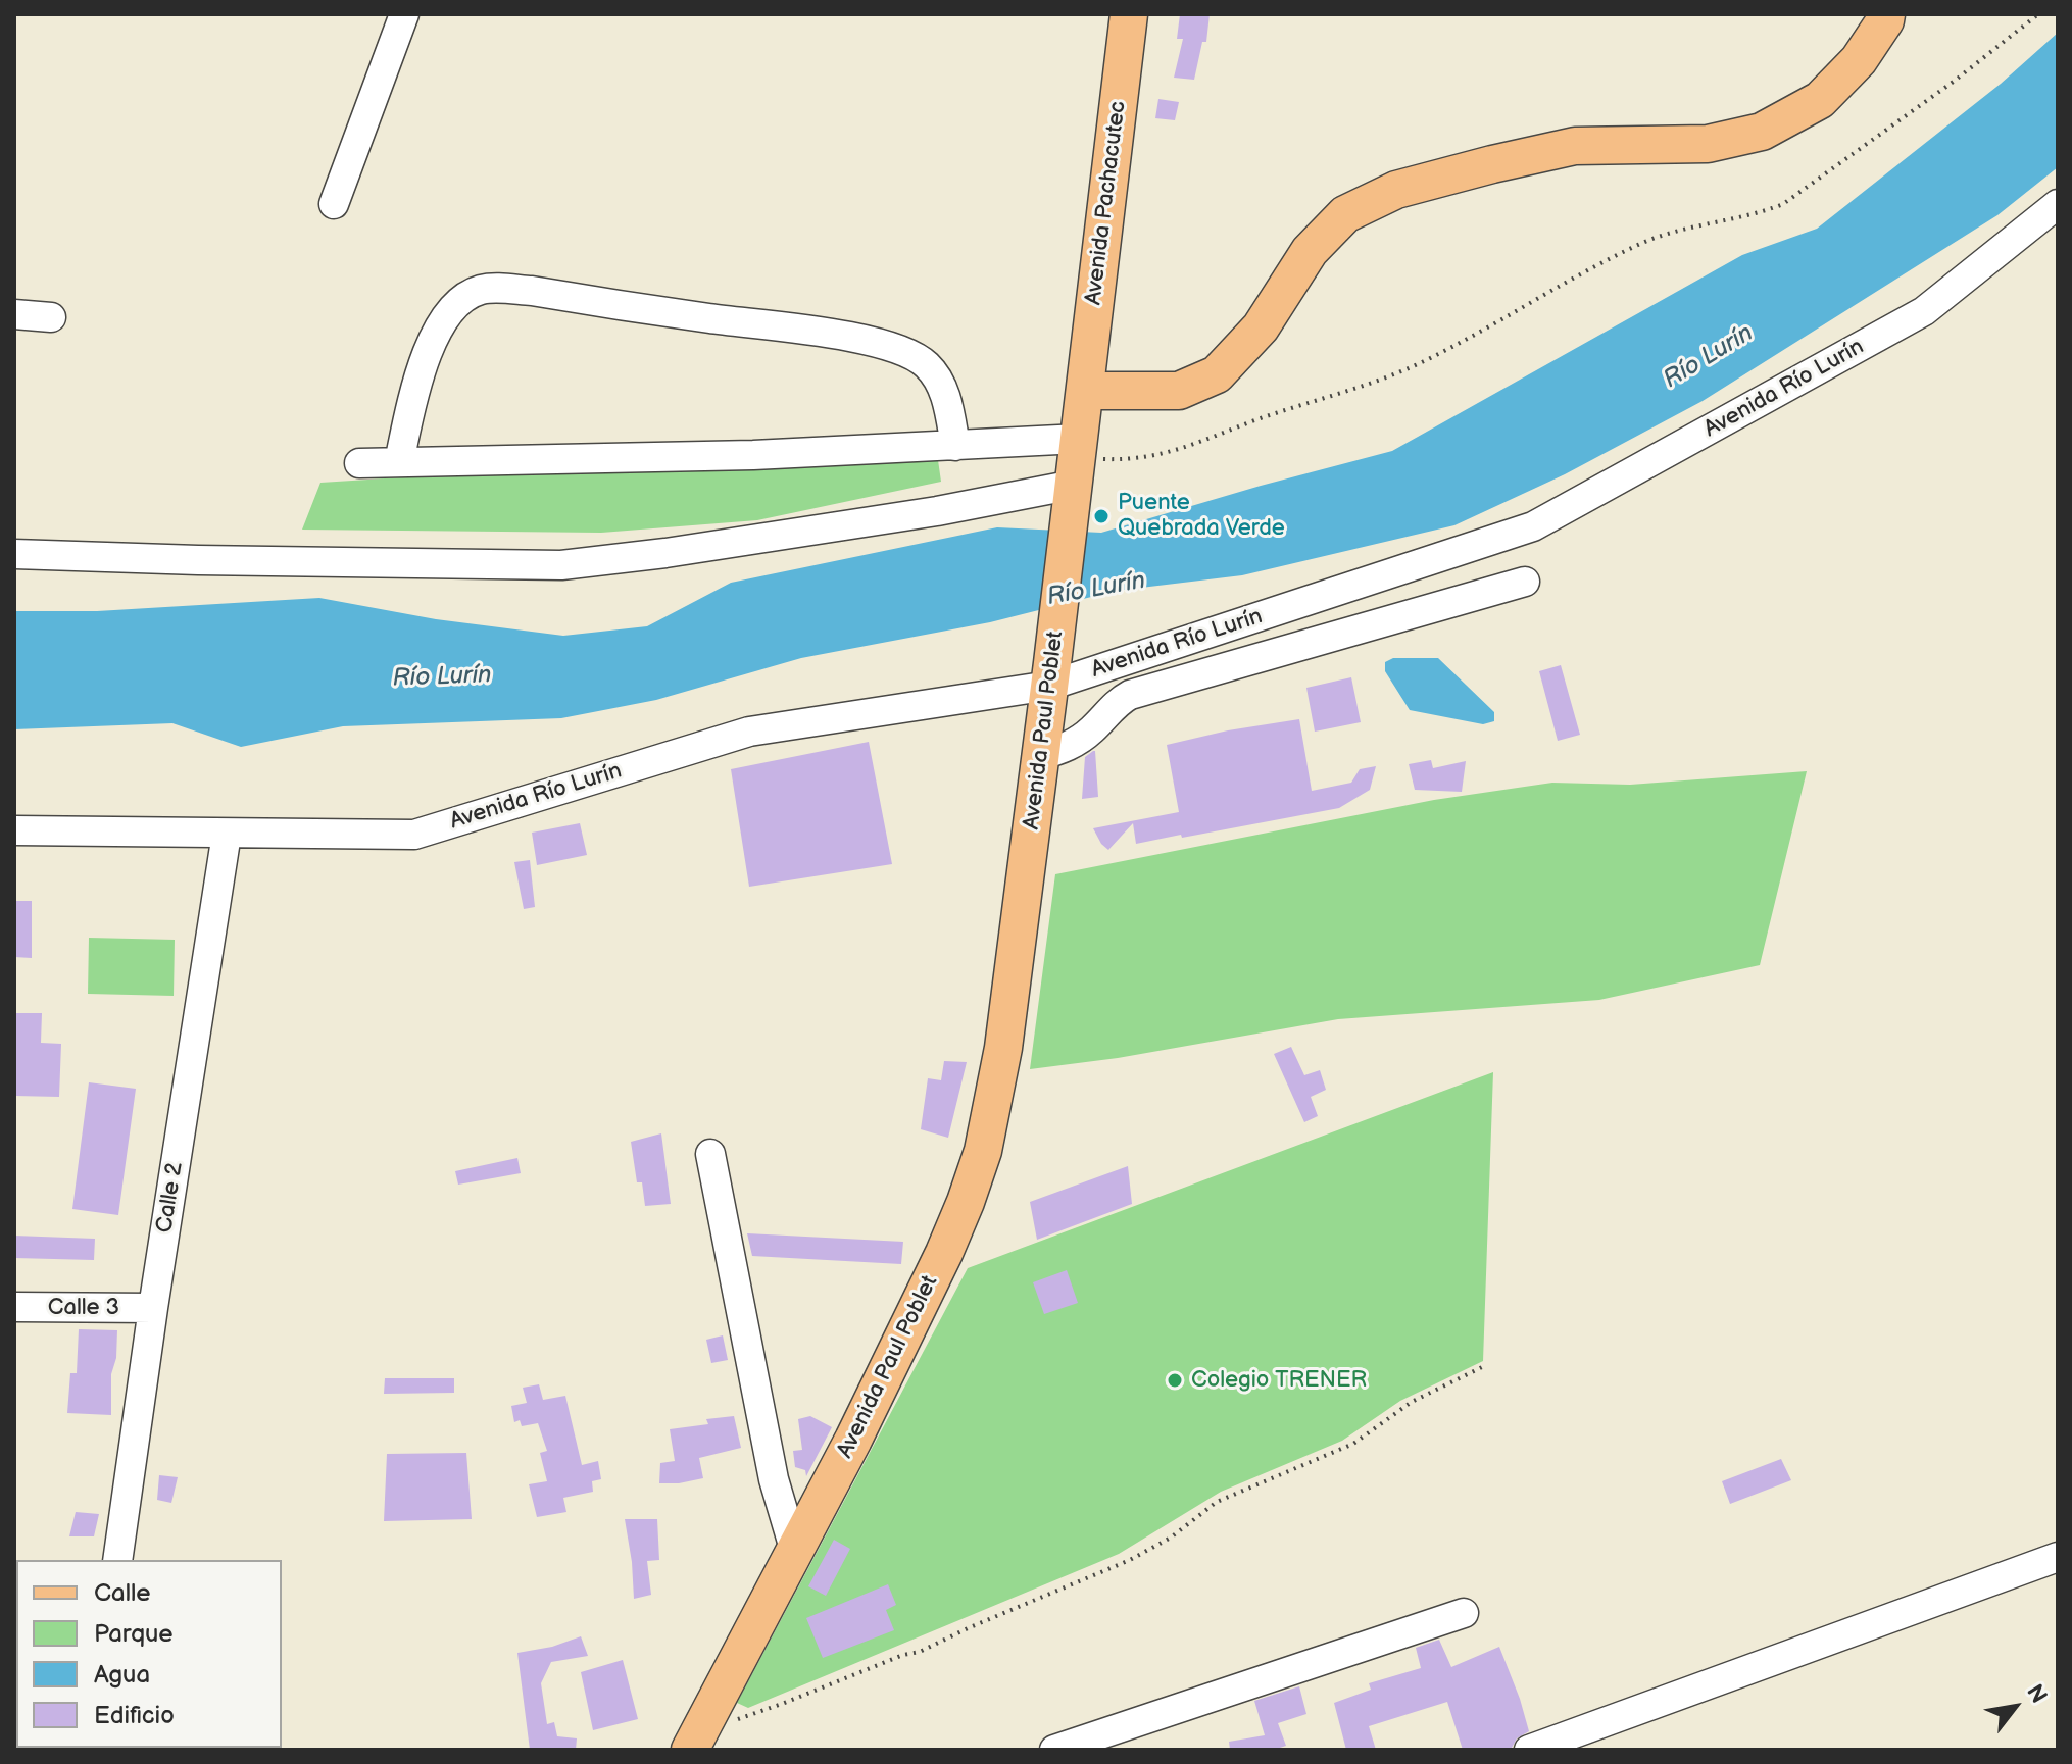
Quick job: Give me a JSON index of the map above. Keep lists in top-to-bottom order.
{
  "streets": {
    "main road": ["Avenida Pachacutec", "Avenida Paul Poblet"],
    "street": ["Avenida Río Lurín", "Calle 2", "Calle 3"]
  },
  "crossings": [
    ["Avenida Pachacutec", "Avenida Paul Poblet"],
    ["Avenida Río Lurín", "Avenida Paul Poblet"],
    ["Avenida Río Lurín", "Calle 2"],
    ["Calle 2", "Calle 3"]
  ],
  "water": ["Río Lurín"],
  "places": ["Puente Quebrada Verde", "Colegio TRENER"],
  "legend": [
    "Calle",
    "Parque",
    "Agua",
    "Edificio"
  ],
  "north": "top right"
}
